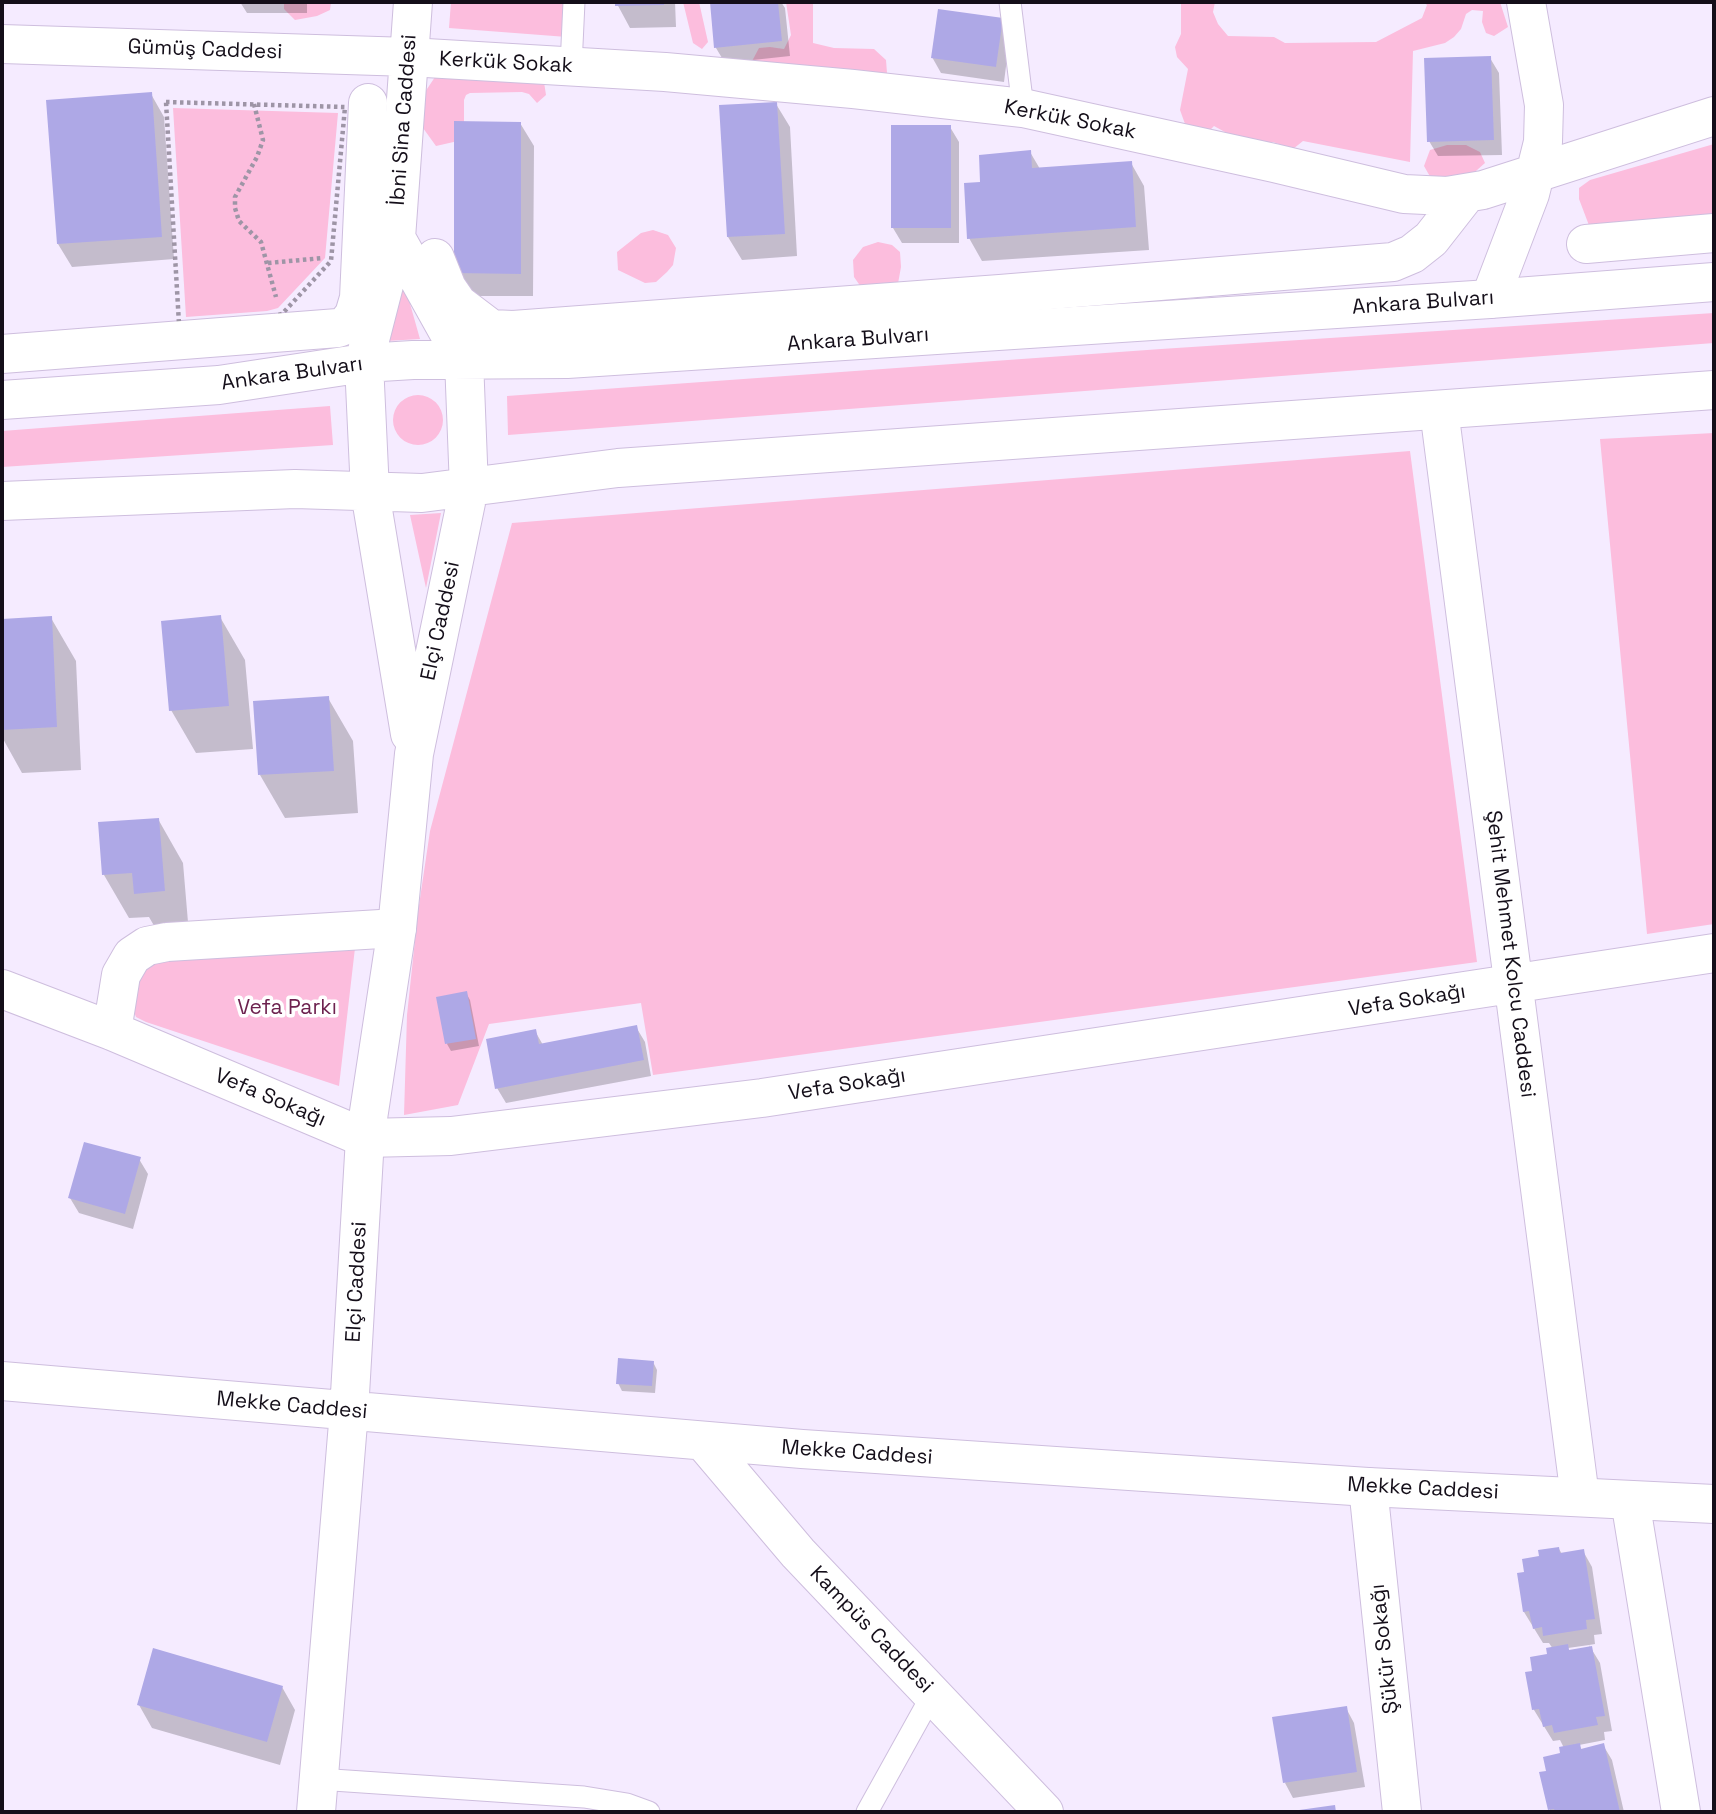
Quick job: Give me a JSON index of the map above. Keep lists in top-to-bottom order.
{
  "streets": {
    "street": [
      "Gümüş Caddesi",
      "Kerkük Sokak",
      "İbni Sina Caddesi",
      "Ankara Bulvarı",
      "Elçi Caddesi",
      "Şehit Mehmet Kolcu Caddesi",
      "Vefa Sokağı",
      "Mekke Caddesi",
      "Kampüs Caddesi",
      "Şükür Sokağı"
    ]
  },
  "crossings": [
    ["Gümüş Caddesi", "Kerkük Sokak"],
    ["Gümüş Caddesi", "İbni Sina Caddesi"],
    ["Kerkük Sokak", "İbni Sina Caddesi"],
    ["İbni Sina Caddesi", "Ankara Bulvarı"],
    ["İbni Sina Caddesi", "Elçi Caddesi"],
    ["Ankara Bulvarı", "Elçi Caddesi"],
    ["Elçi Caddesi", "Vefa Sokağı"],
    ["Elçi Caddesi", "Mekke Caddesi"],
    ["Şehit Mehmet Kolcu Caddesi", "Vefa Sokağı"],
    ["Şehit Mehmet Kolcu Caddesi", "Mekke Caddesi"],
    ["Mekke Caddesi", "Kampüs Caddesi"],
    ["Mekke Caddesi", "Şükür Sokağı"]
  ],
  "parks": ["Vefa Parkı"]
}
